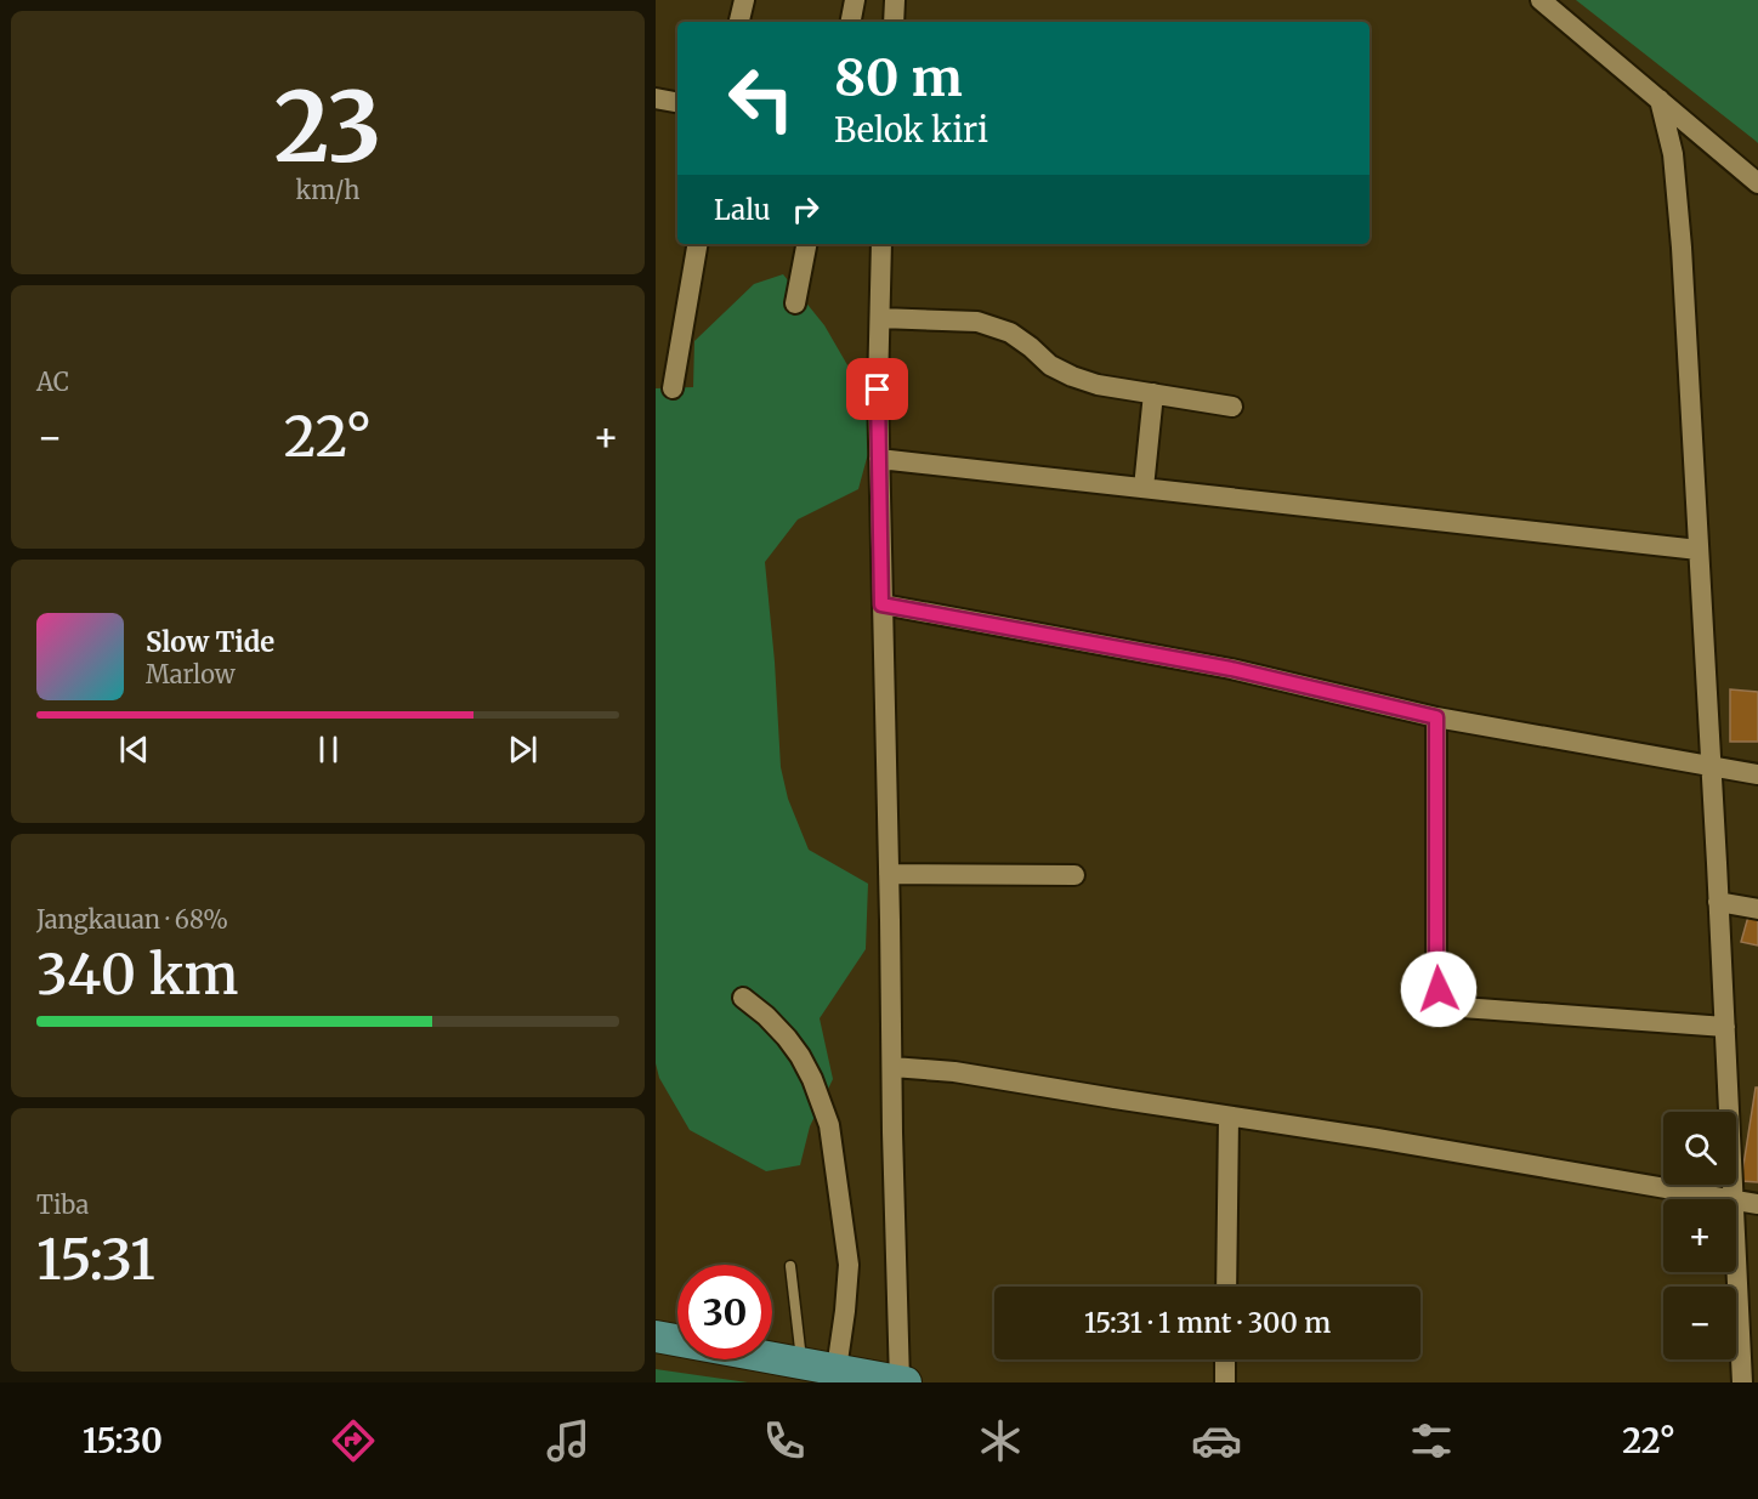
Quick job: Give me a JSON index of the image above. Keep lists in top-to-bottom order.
{
  "page": {
    "tile": [
      ["23", "km/h"],
      "AC",
      ["Jangkauan · 68%", "340 km"],
      ["Tiba", "15:31"]
    ],
    "turn": ["80 m", "Belok kiri"],
    "then": "Lalu",
    "heat": ["−", "22°", "+"],
    "song": ["Slow Tide", "Marlow"],
    "map_buttons": ["+", "−"],
    "limit": "30",
    "trip": "15:31 · 1 mnt · 300 m",
    "tabs": ["15:30", "22°"]
  }
}
